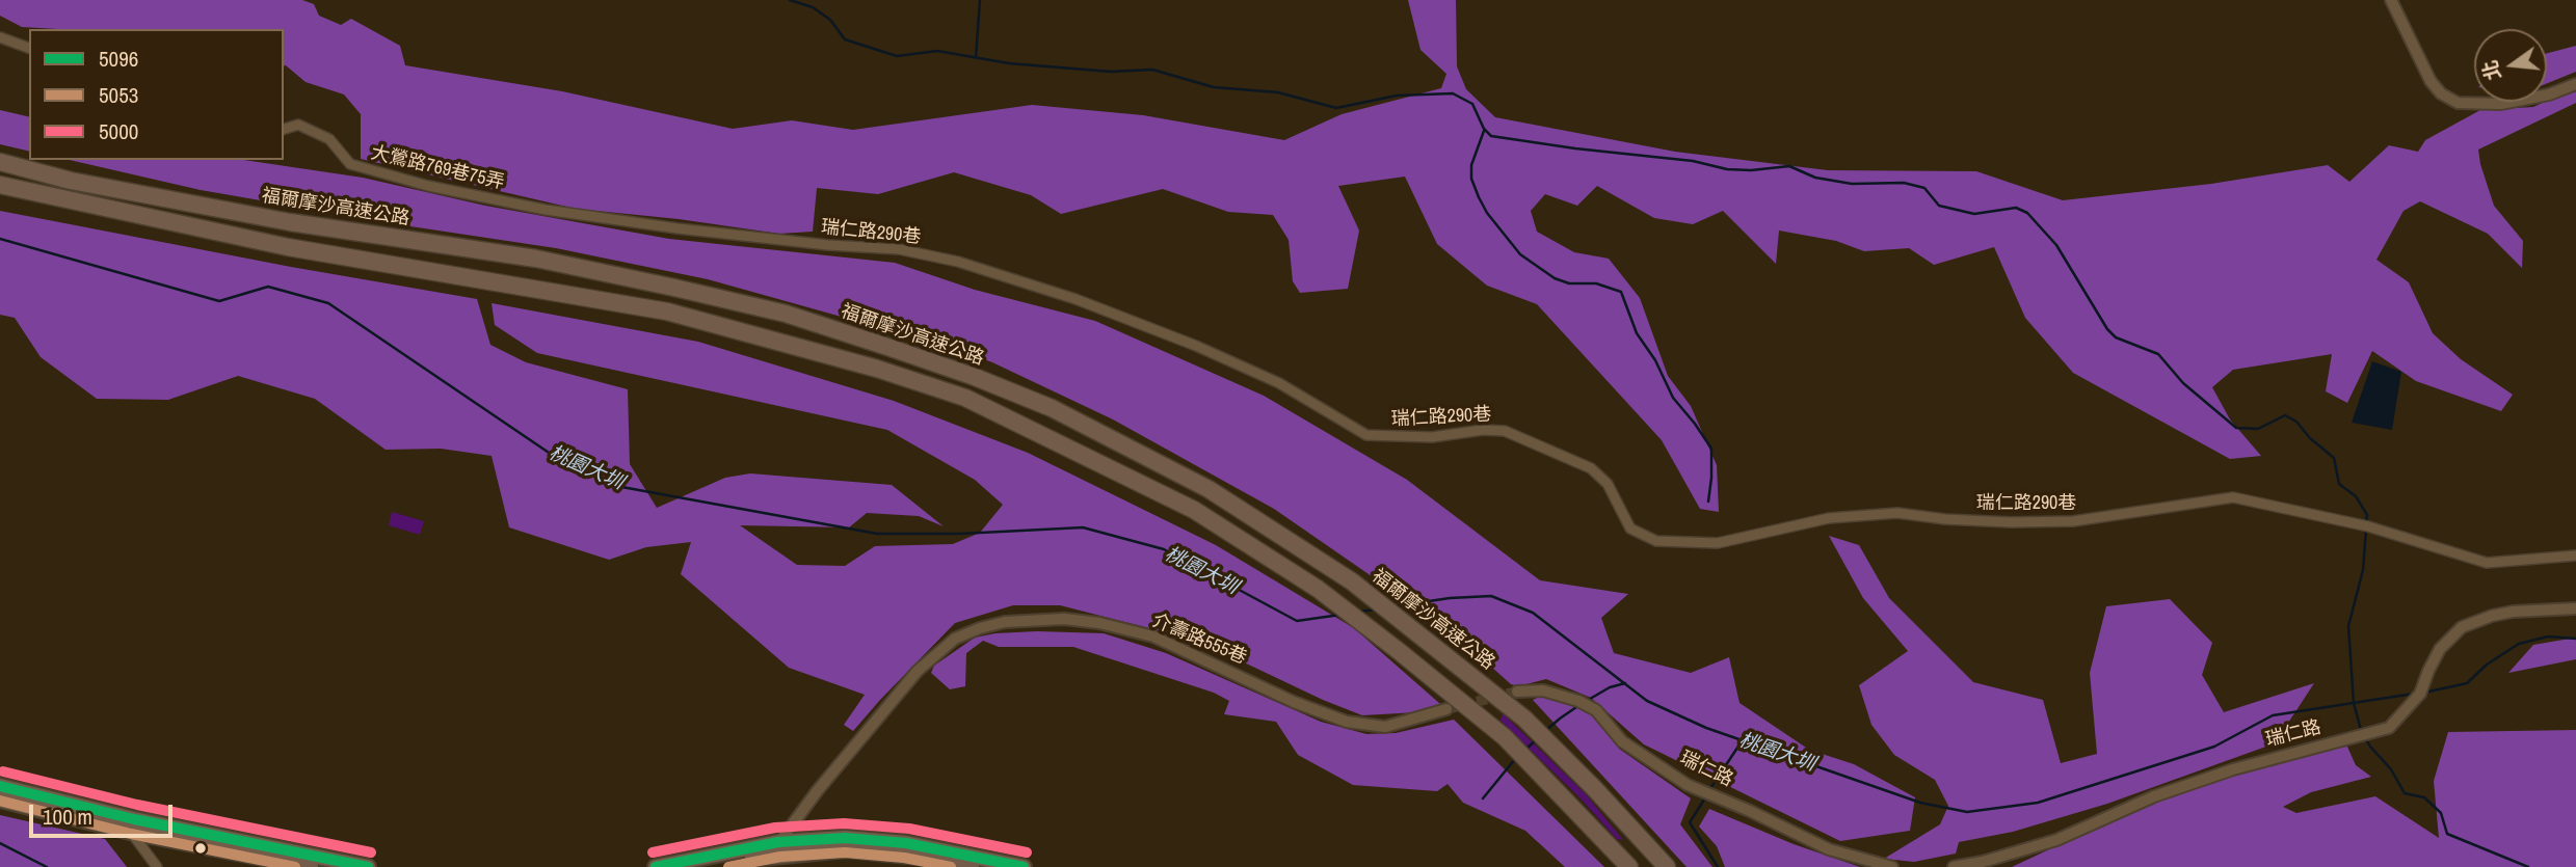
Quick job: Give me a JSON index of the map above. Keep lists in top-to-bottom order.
{
  "streets": {
    "highway": ["福爾摩沙高速公路"],
    "street": [
      "大鶯路769巷75弄",
      "瑞仁路290巷",
      "介壽路555巷",
      "瑞仁路"
    ]
  },
  "crossings": [
    ["大鶯路769巷75弄", "瑞仁路290巷"]
  ],
  "water": ["桃園大圳"],
  "lines": ["transit line 5000", "transit line 5096", "transit line 5053"],
  "legend": ["5096", "5053", "5000"],
  "scale_bar": "100 m",
  "north": "left"
}
